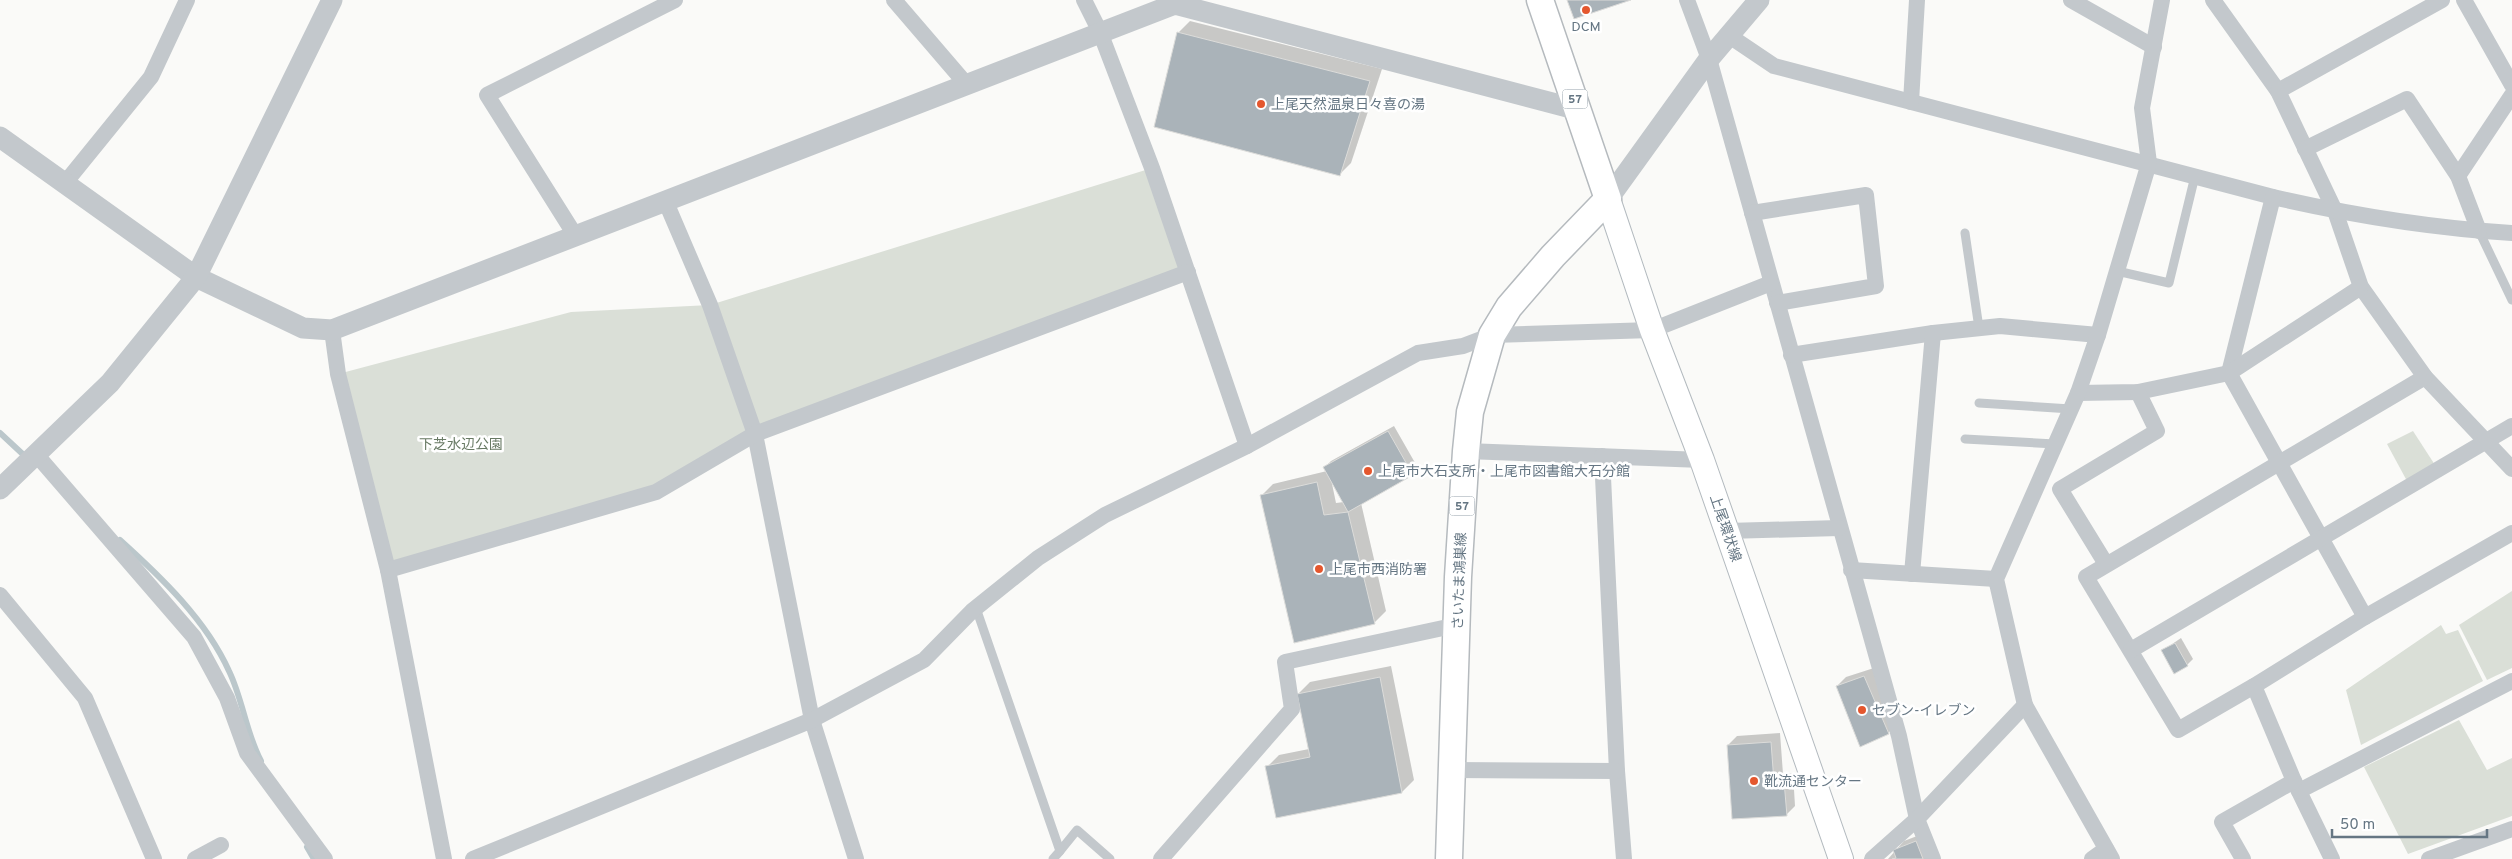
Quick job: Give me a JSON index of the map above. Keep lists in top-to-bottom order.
{
  "streets": {
    "main road": ["57", "上尾環状線", "さいたま鴻巣線"]
  },
  "crossings": [
    ["57", "上尾環状線"],
    ["57", "さいたま鴻巣線"],
    ["上尾環状線", "さいたま鴻巣線"]
  ],
  "parks": ["下芝水辺公園"],
  "places": [
    "DCM",
    "上尾天然温泉日々喜の湯",
    "上尾市大石支所・上尾市図書館大石分館",
    "上尾市西消防署",
    "セブン-イレブン",
    "靴流通センター"
  ],
  "scale_bar": "50 m"
}
